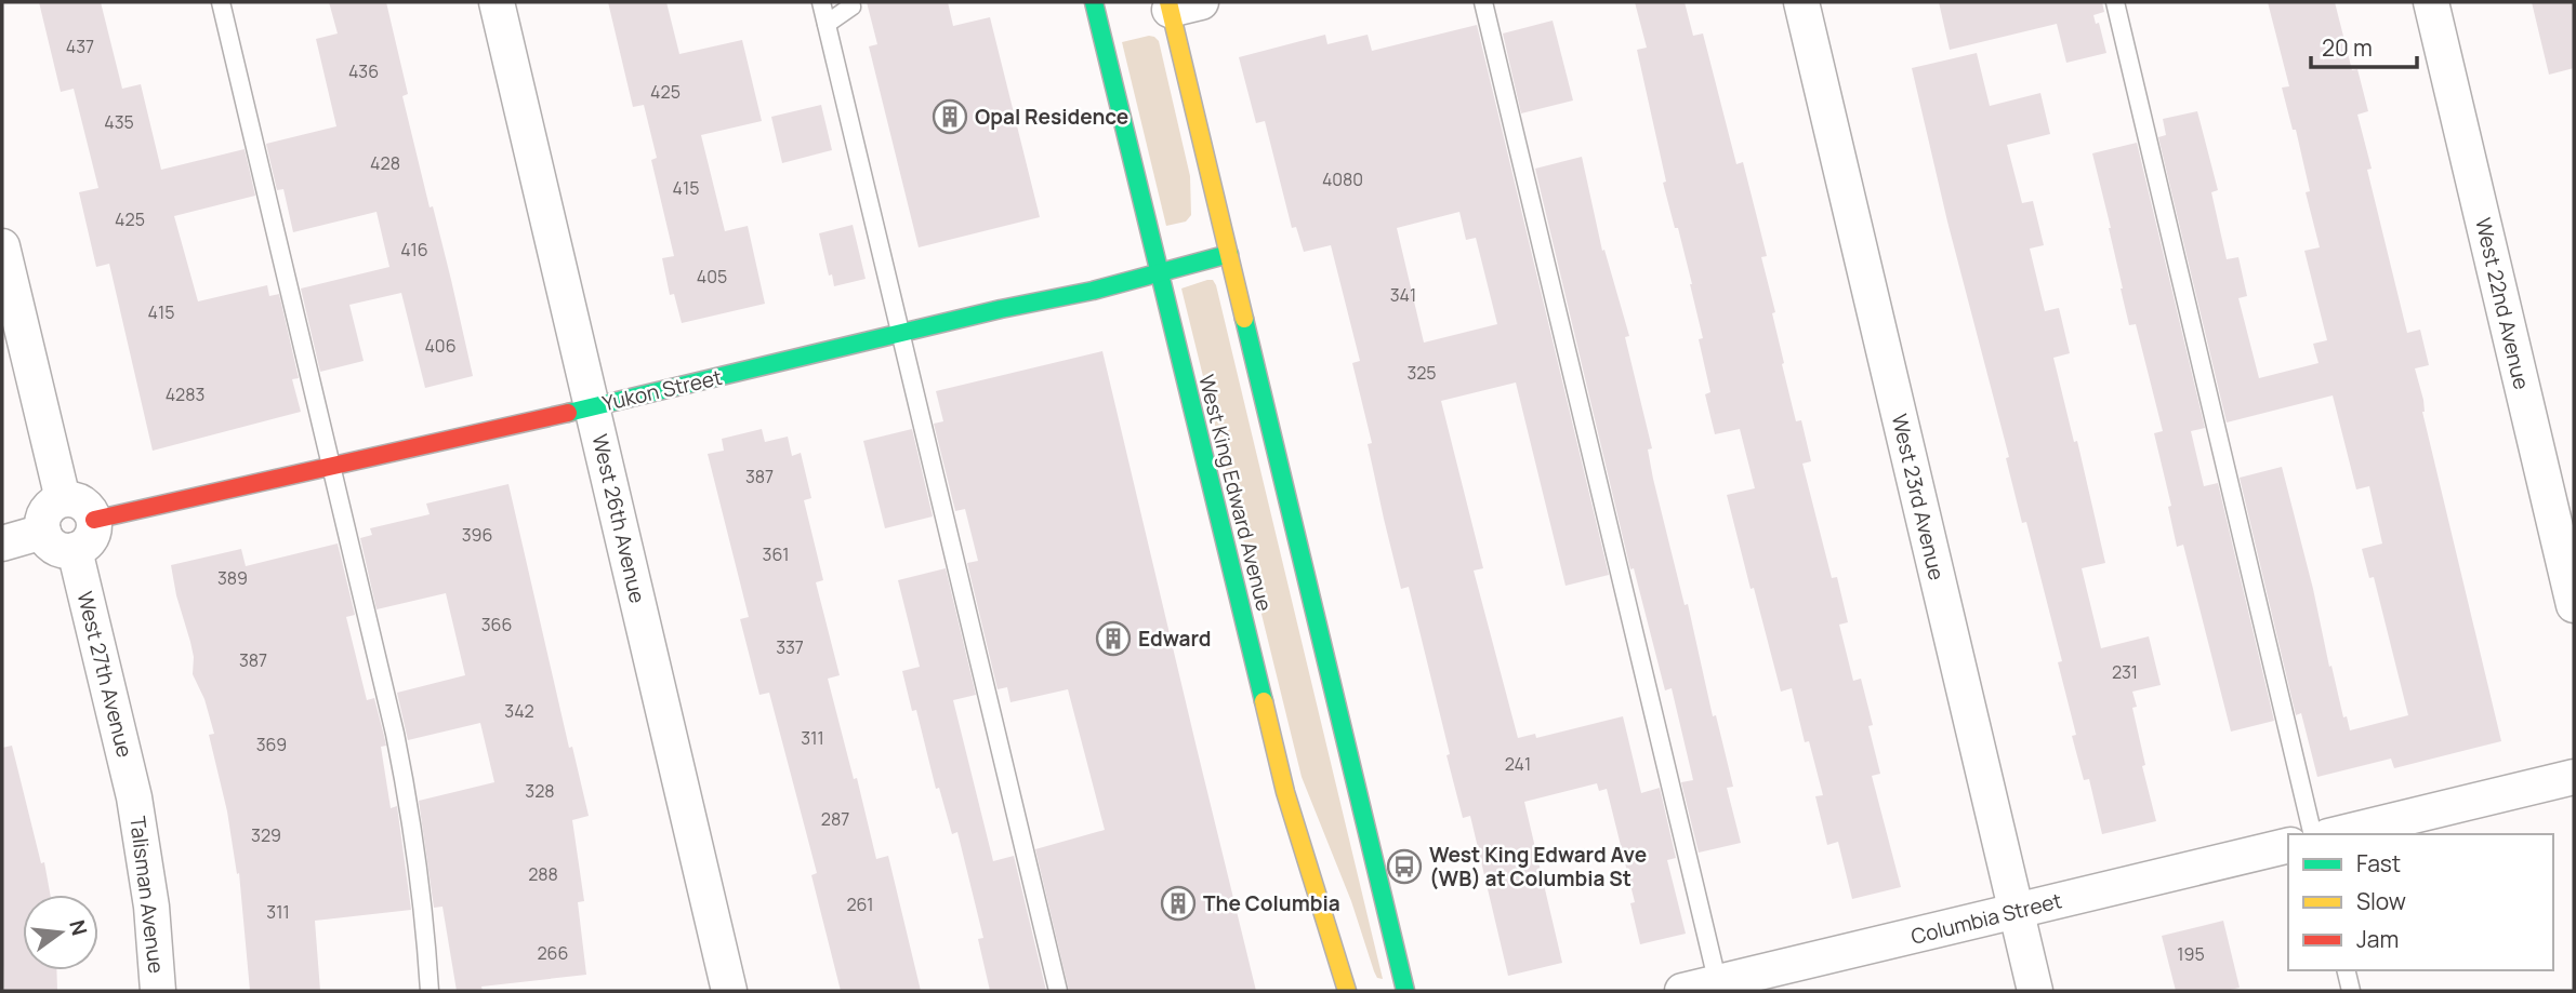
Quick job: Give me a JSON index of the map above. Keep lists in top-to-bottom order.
{
  "streets": {
    "main road": ["Yukon Street", "West King Edward Avenue"],
    "street": [
      "West 22nd Avenue",
      "West 23rd Avenue",
      "West 26th Avenue",
      "West 27th Avenue",
      "Talisman Avenue",
      "Columbia Street"
    ]
  },
  "crossings": [
    ["Yukon Street", "West King Edward Avenue"],
    ["Yukon Street", "West 26th Avenue"],
    ["Yukon Street", "West 27th Avenue"],
    ["West 23rd Avenue", "Columbia Street"],
    ["West 27th Avenue", "Talisman Avenue"]
  ],
  "places": {
    "building": ["Opal Residence", "Edward", "The Columbia"],
    "bus stop": ["West King Edward Ave (WB) at Columbia St"]
  },
  "house_numbers": [
    "437",
    "436",
    "425",
    "435",
    "428",
    "4080",
    "415",
    "425",
    "416",
    "405",
    "341",
    "415",
    "406",
    "325",
    "4283",
    "387",
    "396",
    "361",
    "389",
    "366",
    "337",
    "387",
    "231",
    "342",
    "311",
    "369",
    "241",
    "328",
    "287",
    "329",
    "288",
    "261",
    "311",
    "266",
    "195"
  ],
  "legend": ["Fast", "Slow", "Jam"],
  "scale_bar": "20 m",
  "north": "right"
}
